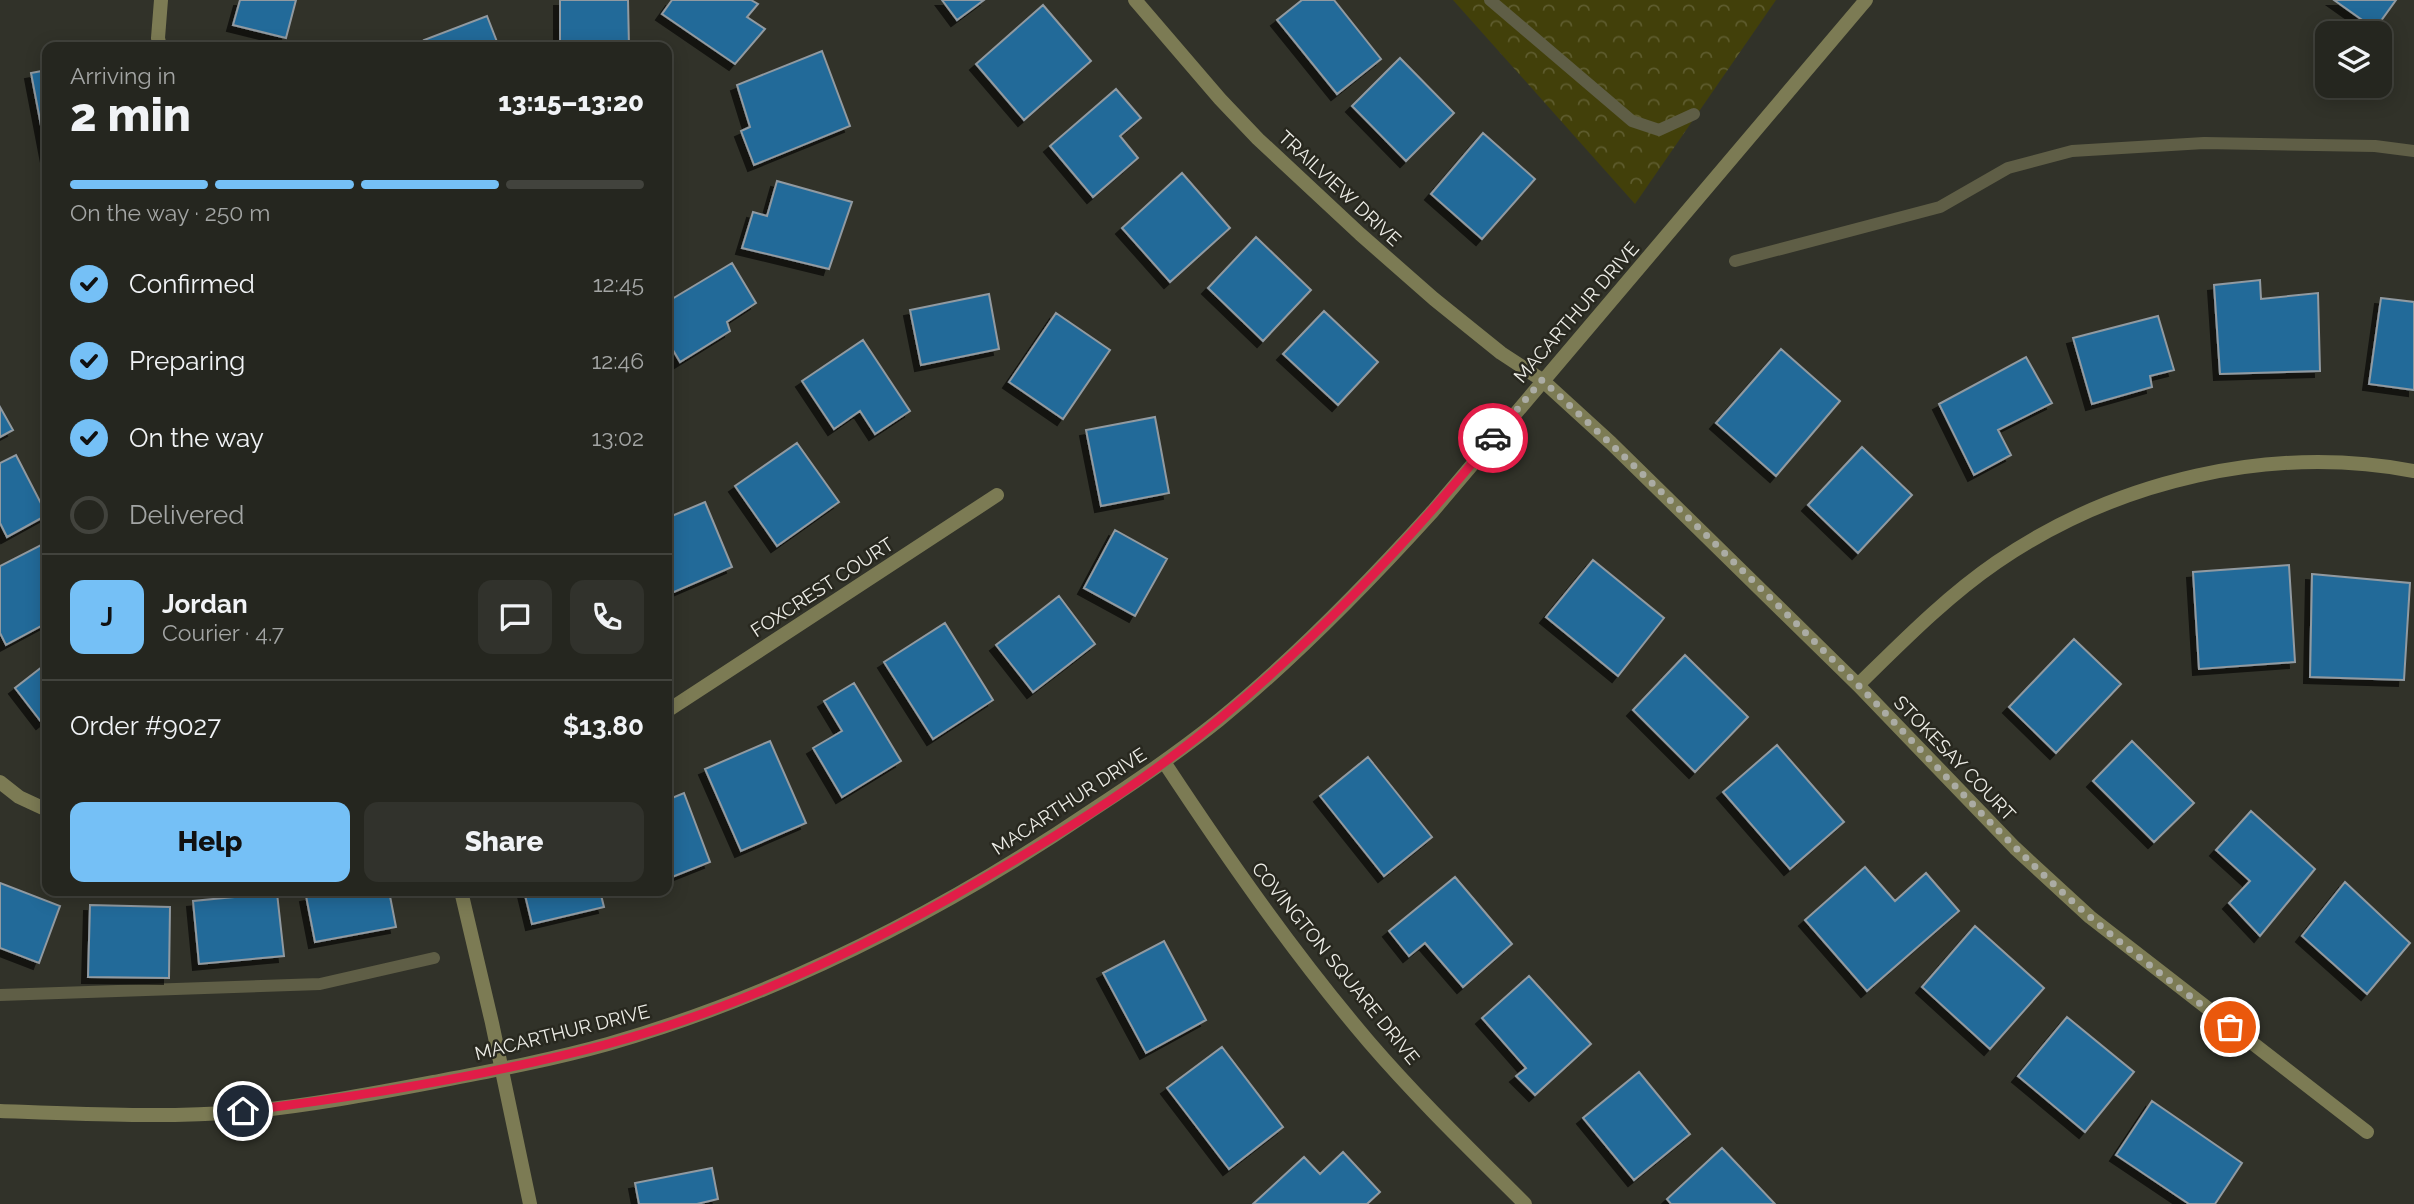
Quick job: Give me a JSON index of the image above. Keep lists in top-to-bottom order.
{
  "streets": {
    "street": [
      "TRAILVIEW DRIVE",
      "MACARTHUR DRIVE",
      "FOXCREST COURT",
      "STOKESAY COURT",
      "COVINGTON SQUARE DRIVE"
    ]
  },
  "crossings": [
    ["TRAILVIEW DRIVE", "MACARTHUR DRIVE"],
    ["TRAILVIEW DRIVE", "STOKESAY COURT"],
    ["MACARTHUR DRIVE", "STOKESAY COURT"],
    ["MACARTHUR DRIVE", "COVINGTON SQUARE DRIVE"]
  ],
  "page": {
    "heading": ["2 min", "Arriving in", "13:15–13:20"],
    "panel": [
      "Jordan",
      "Courier · 4.7",
      "Order #9027",
      "$13.80"
    ],
    "bar": "On the way · 250 m",
    "list": [
      ["Confirmed", "12:45"],
      ["Preparing", "12:46"],
      ["On the way", "13:02"],
      "Delivered"
    ],
    "round": "J",
    "buttons": ["Help", "Share"]
  }
}
